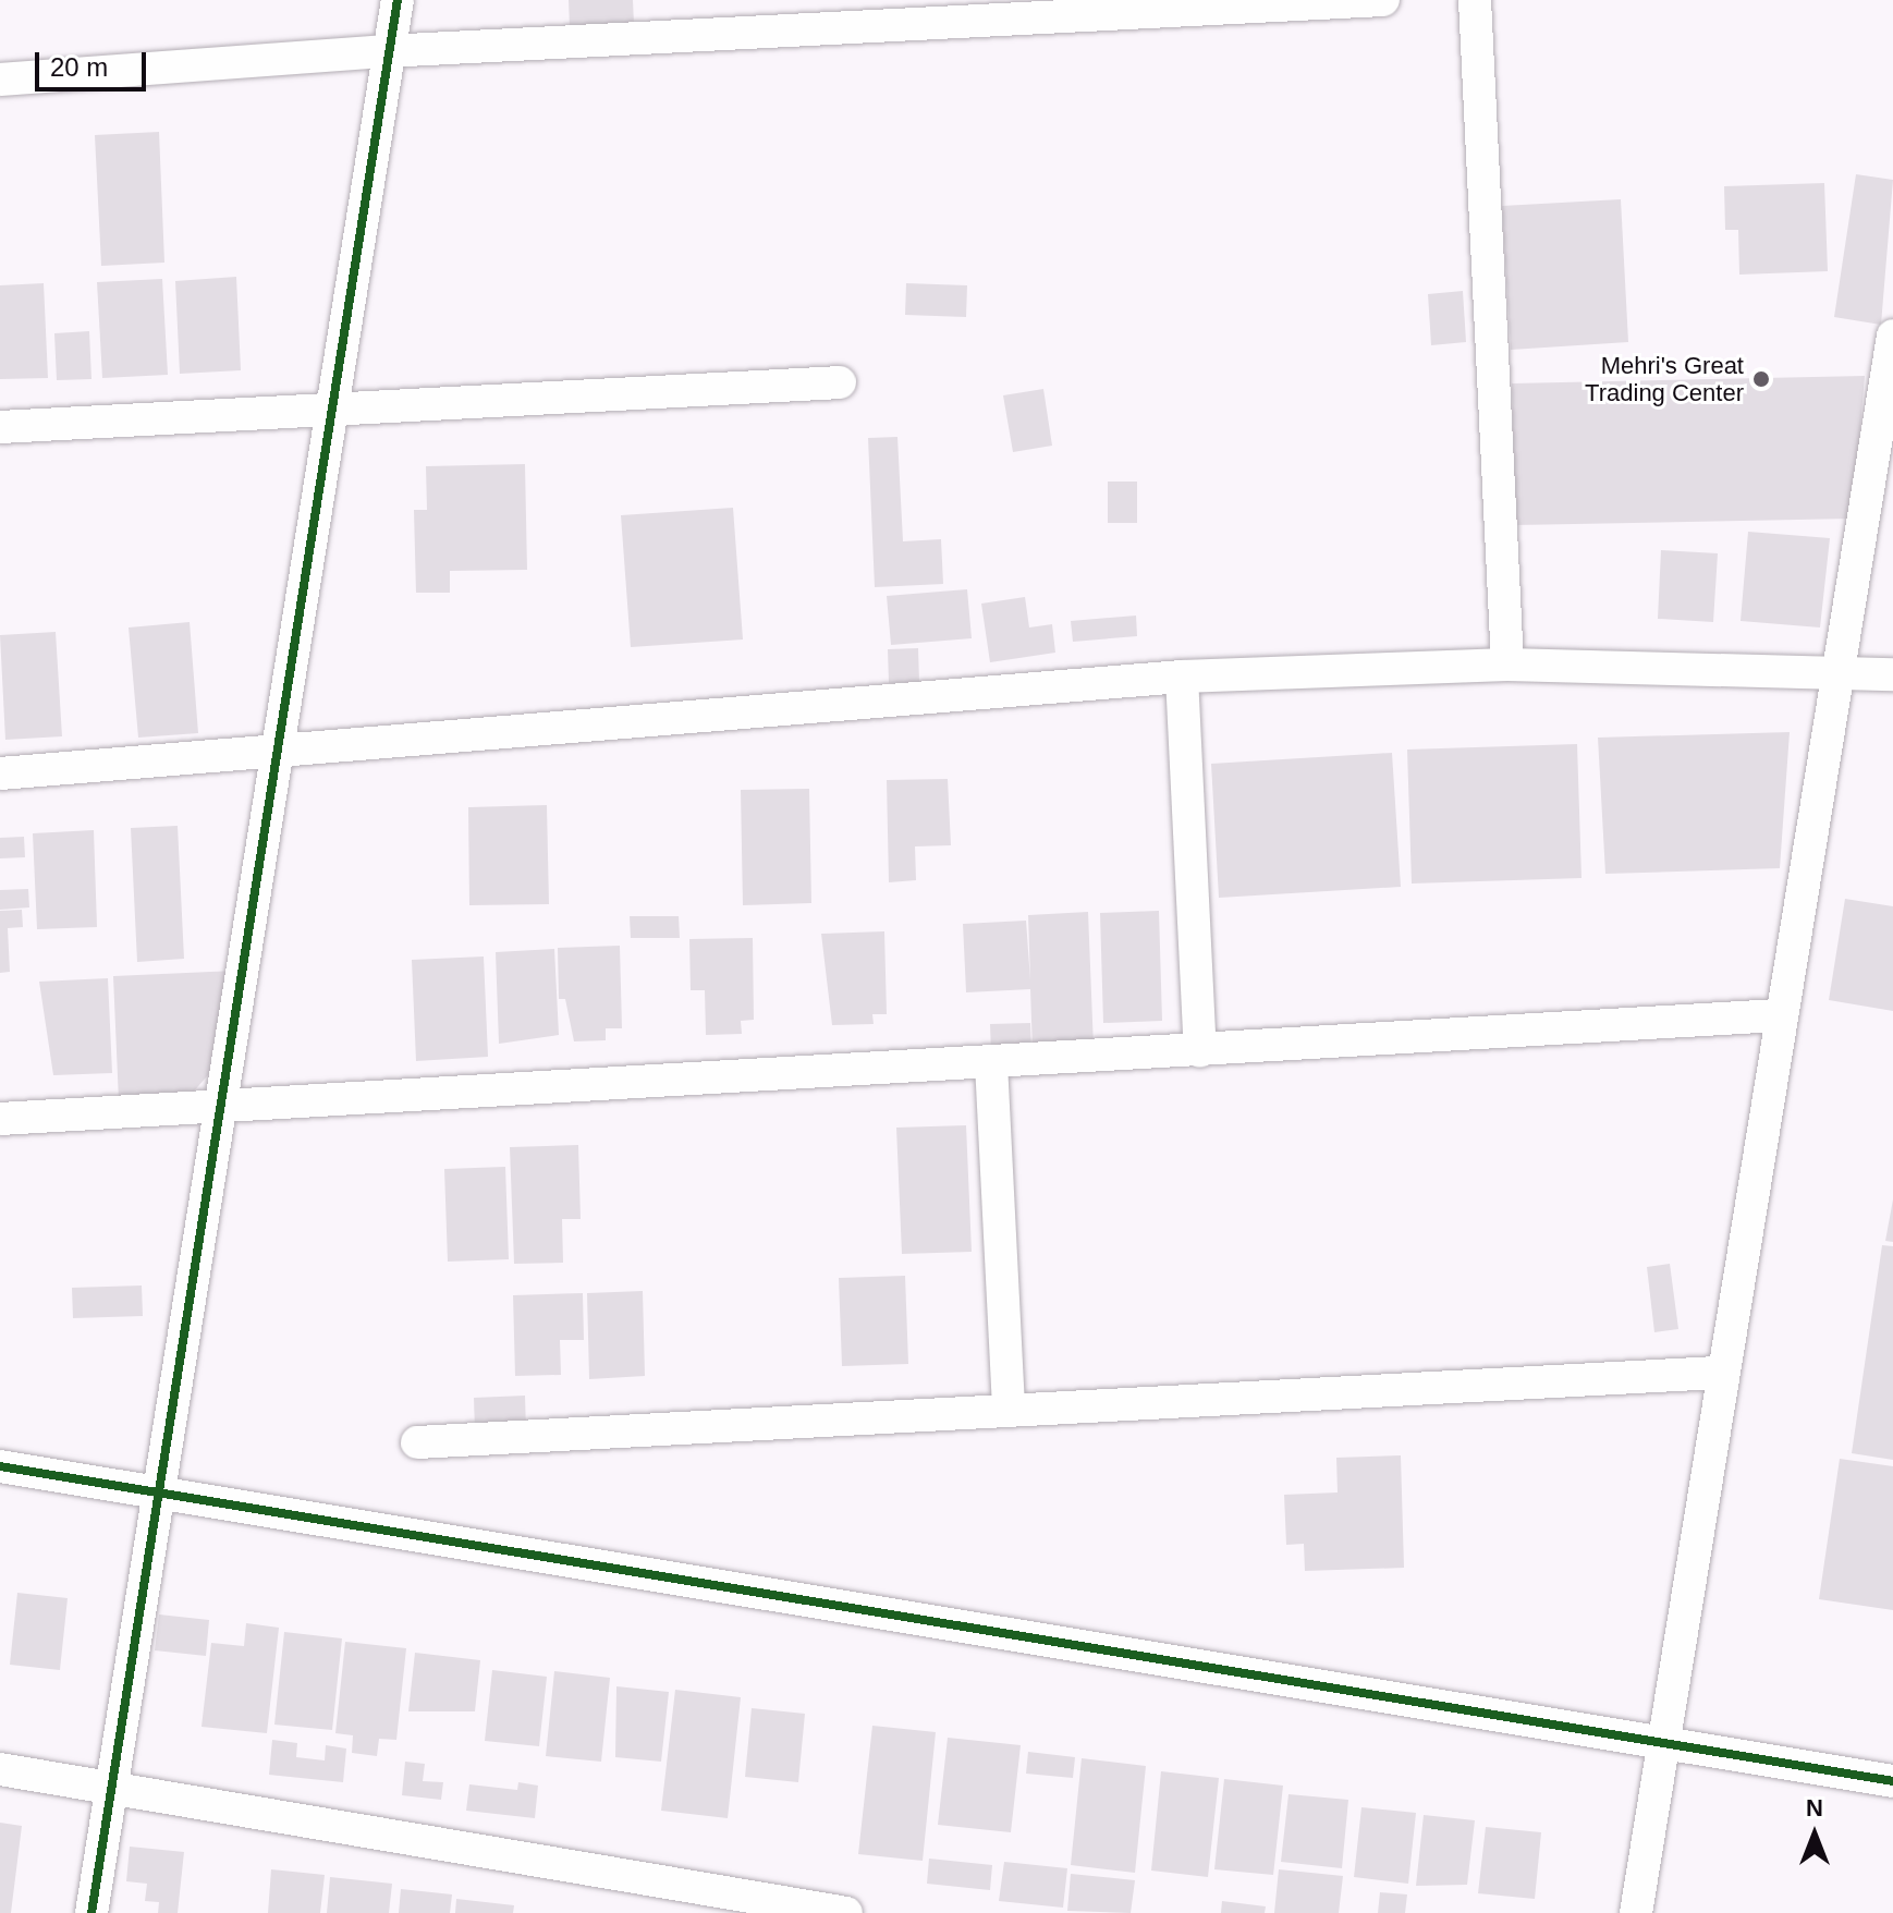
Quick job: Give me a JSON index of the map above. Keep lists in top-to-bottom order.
{
  "places": ["Mehri's Great Trading Center"],
  "scale_bar": "20 m",
  "north": "top"
}
